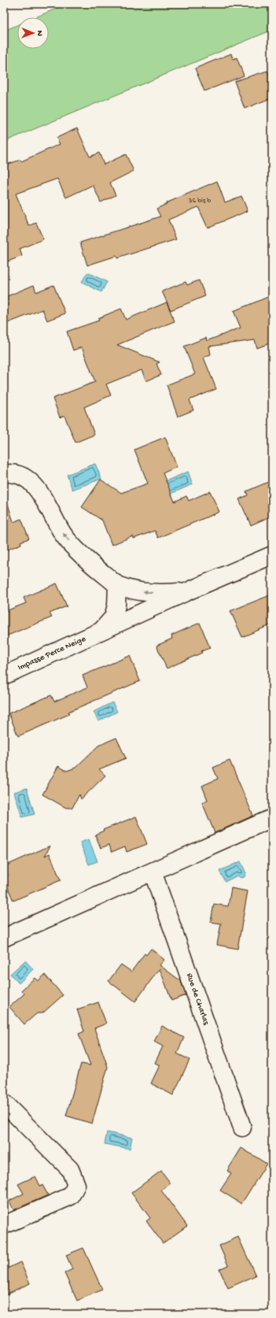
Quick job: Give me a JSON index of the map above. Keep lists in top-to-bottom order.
{
  "streets": {
    "street": ["Impasse Perce Neige", "Rue de Charlas"]
  },
  "one_way": ["Impasse Perce Neige"],
  "house_numbers": ["36 bis b"],
  "north": "right"
}
